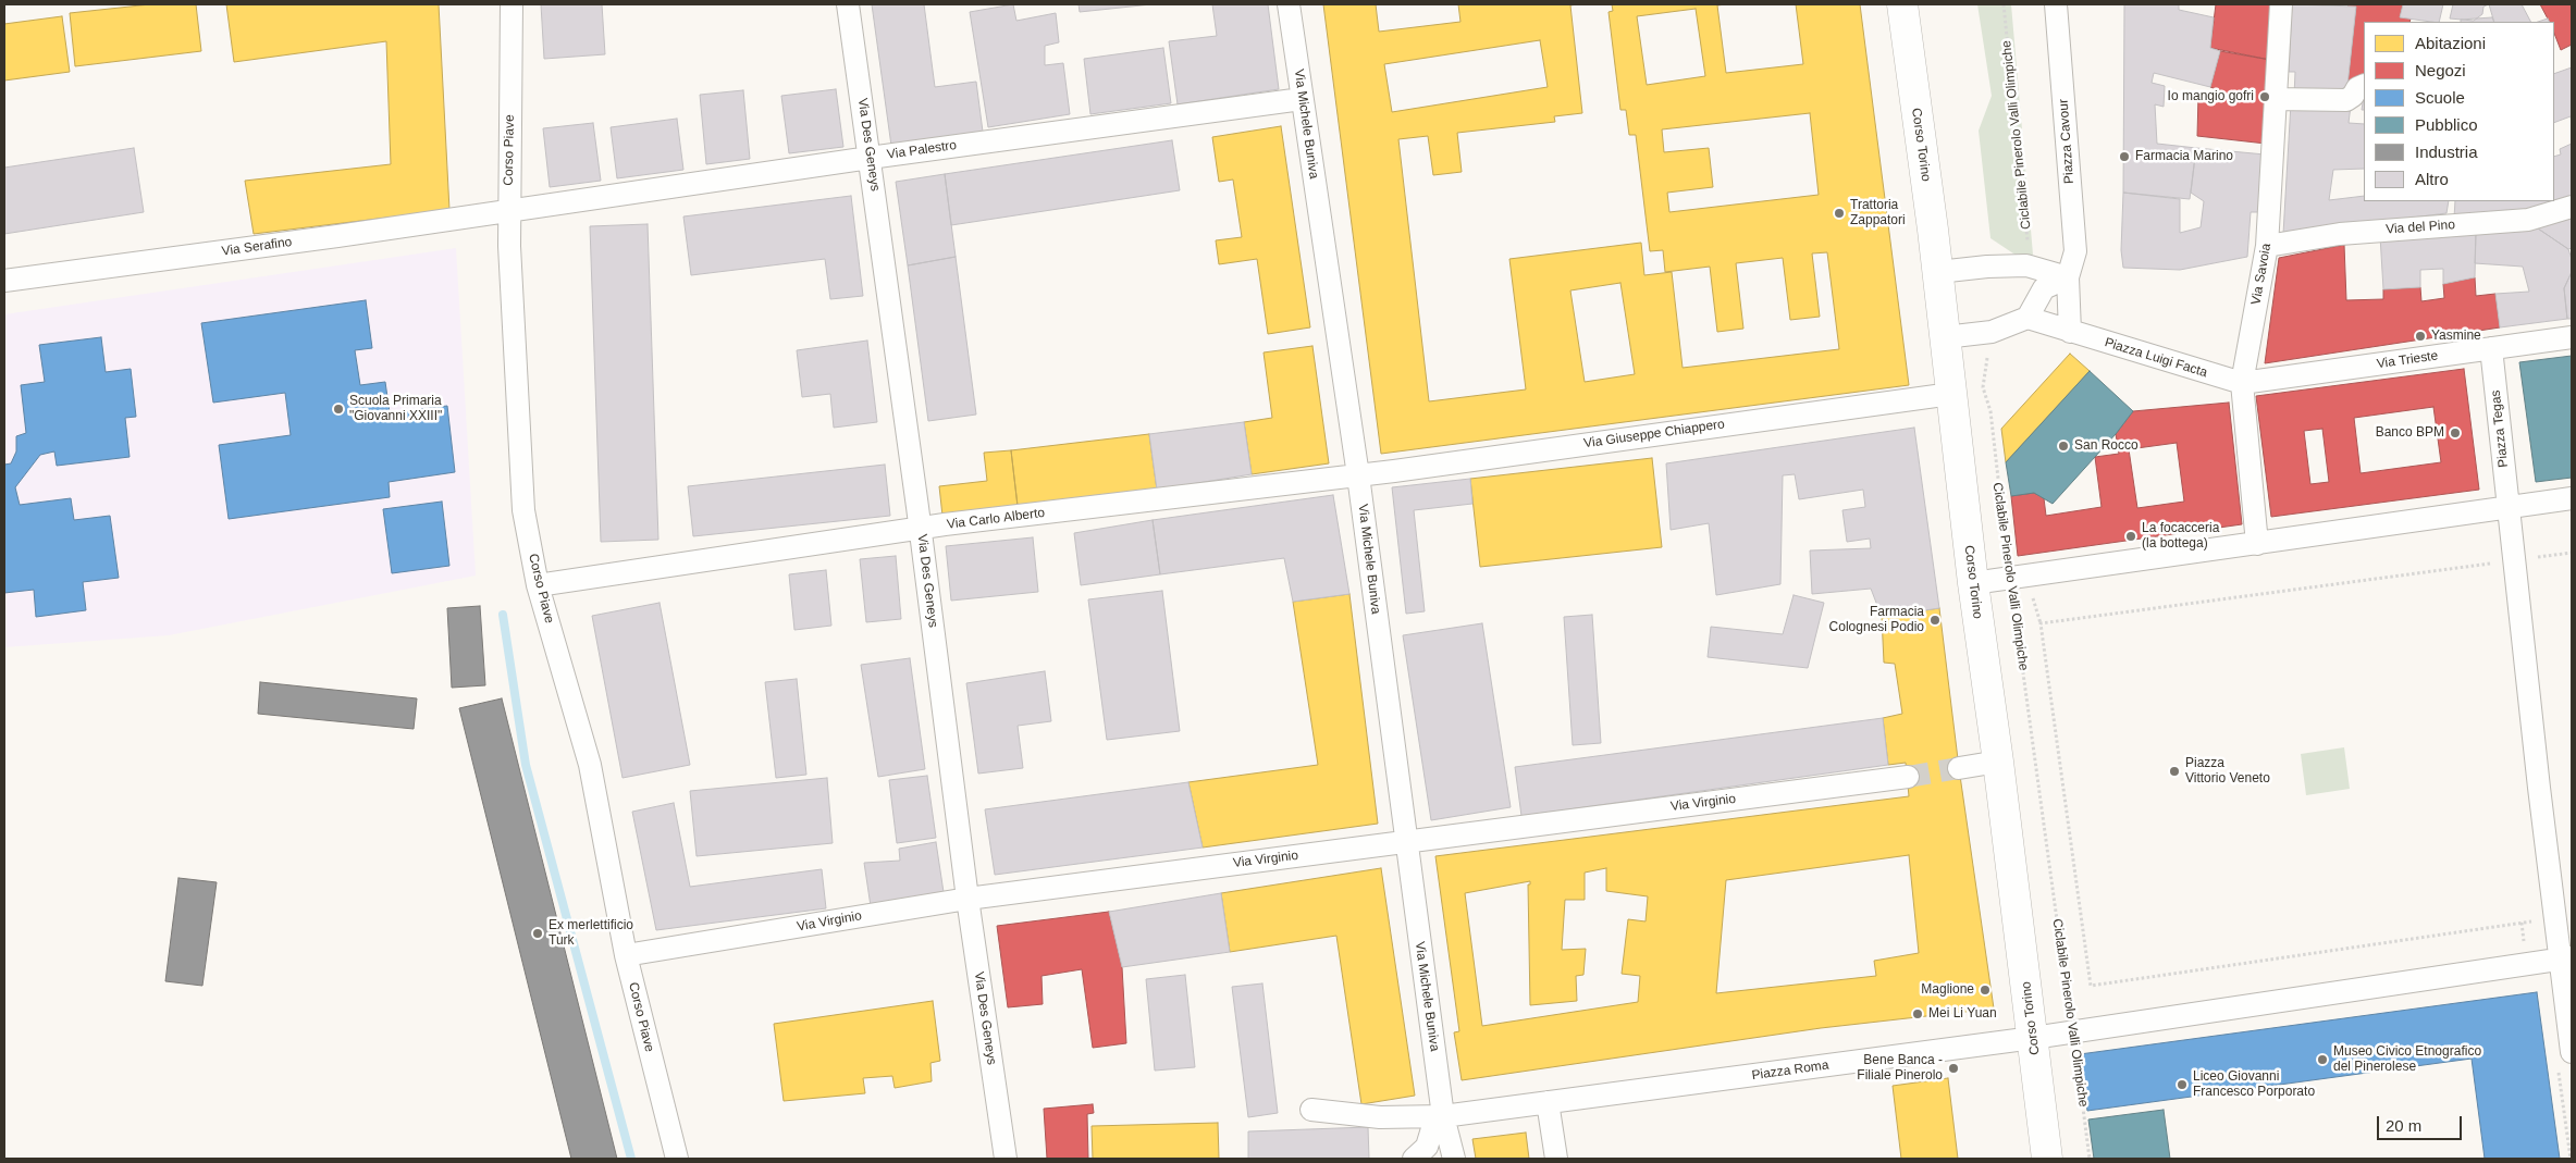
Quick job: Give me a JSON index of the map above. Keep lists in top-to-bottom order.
{
  "streets": {
    "main road": ["Corso Torino"],
    "street": [
      "Via Michele Buniva",
      "Piazza Cavour",
      "Via Des Geneys",
      "Corso Piave",
      "Via Palestro",
      "Via del Pino",
      "Via Serafino",
      "Via Savoia",
      "Piazza Luigi Facta",
      "Via Trieste",
      "Piazza Tegas",
      "Via Giuseppe Chiappero",
      "Via Carlo Alberto",
      "Via Virginio",
      "Piazza Roma"
    ],
    "path": ["Ciclabile Pinerolo Valli Olimpiche"]
  },
  "crossings": [
    ["Via Michele Buniva", "Via Palestro"],
    ["Via Michele Buniva", "Via Giuseppe Chiappero"],
    ["Via Michele Buniva", "Via Carlo Alberto"],
    ["Via Michele Buniva", "Via Virginio"],
    ["Via Michele Buniva", "Piazza Roma"],
    ["Ciclabile Pinerolo Valli Olimpiche", "Piazza Luigi Facta"],
    ["Via Des Geneys", "Via Palestro"],
    ["Via Des Geneys", "Via Carlo Alberto"],
    ["Via Des Geneys", "Via Virginio"],
    ["Corso Torino", "Via Giuseppe Chiappero"],
    ["Corso Torino", "Piazza Roma"],
    ["Corso Piave", "Via Palestro"],
    ["Corso Piave", "Via Serafino"],
    ["Corso Piave", "Via Carlo Alberto"],
    ["Corso Piave", "Via Virginio"],
    ["Via Palestro", "Via Serafino"],
    ["Via del Pino", "Via Savoia"],
    ["Via Savoia", "Piazza Luigi Facta"],
    ["Via Savoia", "Via Trieste"],
    ["Piazza Luigi Facta", "Via Trieste"],
    ["Via Trieste", "Piazza Tegas"],
    ["Via Giuseppe Chiappero", "Via Carlo Alberto"]
  ],
  "places": [
    "Io mangio gofri",
    "Farmacia Marino",
    "Trattoria Zappatori",
    "Yasmine",
    "Scuola Primaria \"Giovanni XXIII\"",
    "Banco BPM",
    "San Rocco",
    "La focacceria (la bottega)",
    "Farmacia Colognesi Podio",
    "Piazza Vittorio Veneto",
    "Ex merlettificio Turk",
    "Maglione",
    "Mei Li Yuan",
    "Museo Civico Etnografico del Pinerolese",
    "Bene Banca - Filiale Pinerolo",
    "Liceo Giovanni Francesco Porporato"
  ],
  "legend": [
    "Abitazioni",
    "Negozi",
    "Scuole",
    "Pubblico",
    "Industria",
    "Altro"
  ],
  "scale_bar": "20 m"
}
